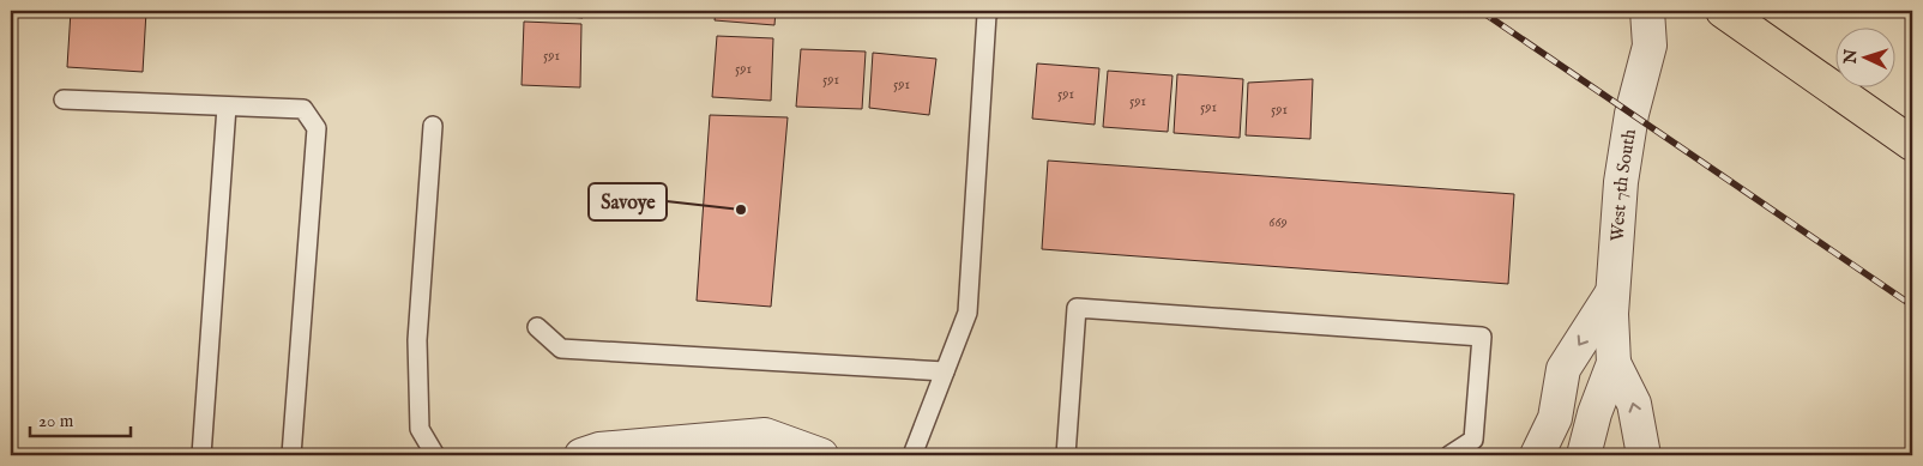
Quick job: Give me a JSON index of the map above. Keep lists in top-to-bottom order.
{
  "streets": {
    "street": ["West 7th South"]
  },
  "places": ["Savoye"],
  "house_numbers": [
    "591",
    "591",
    "591",
    "591",
    "591",
    "591",
    "591",
    "591",
    "669"
  ],
  "scale_bar": "20 m",
  "north": "left"
}
